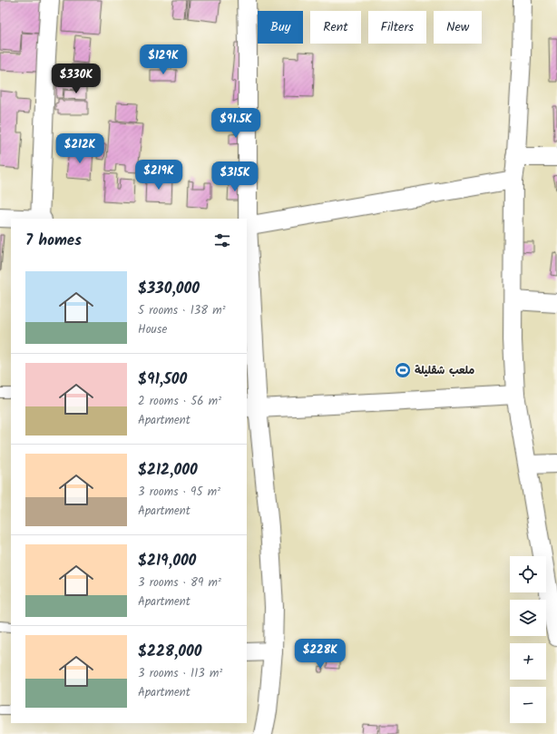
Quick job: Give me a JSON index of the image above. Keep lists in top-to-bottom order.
{
  "places": {
    "sports": ["ملعب شقليلة"]
  },
  "page": {
    "chip": [
      "Buy",
      "Rent",
      "Filters",
      "New"
    ],
    "price": [
      "$129K",
      "$330K",
      "$91.5K",
      "$212K",
      "$219K",
      "$315K",
      "$228K"
    ],
    "heading": "7 homes",
    "list": [
      {
        "name": "$330,000",
        "note": "5 rooms · 138 m² · House"
      },
      {
        "name": "$91,500",
        "note": "2 rooms · 56 m² · Apartment"
      },
      {
        "name": "$212,000",
        "note": "3 rooms · 95 m² · Apartment"
      },
      {
        "name": "$219,000",
        "note": "3 rooms · 89 m² · Apartment"
      },
      {
        "name": "$228,000",
        "note": "3 rooms · 113 m² · Apartment"
      }
    ],
    "map_buttons": ["+", "−"]
  }
}
